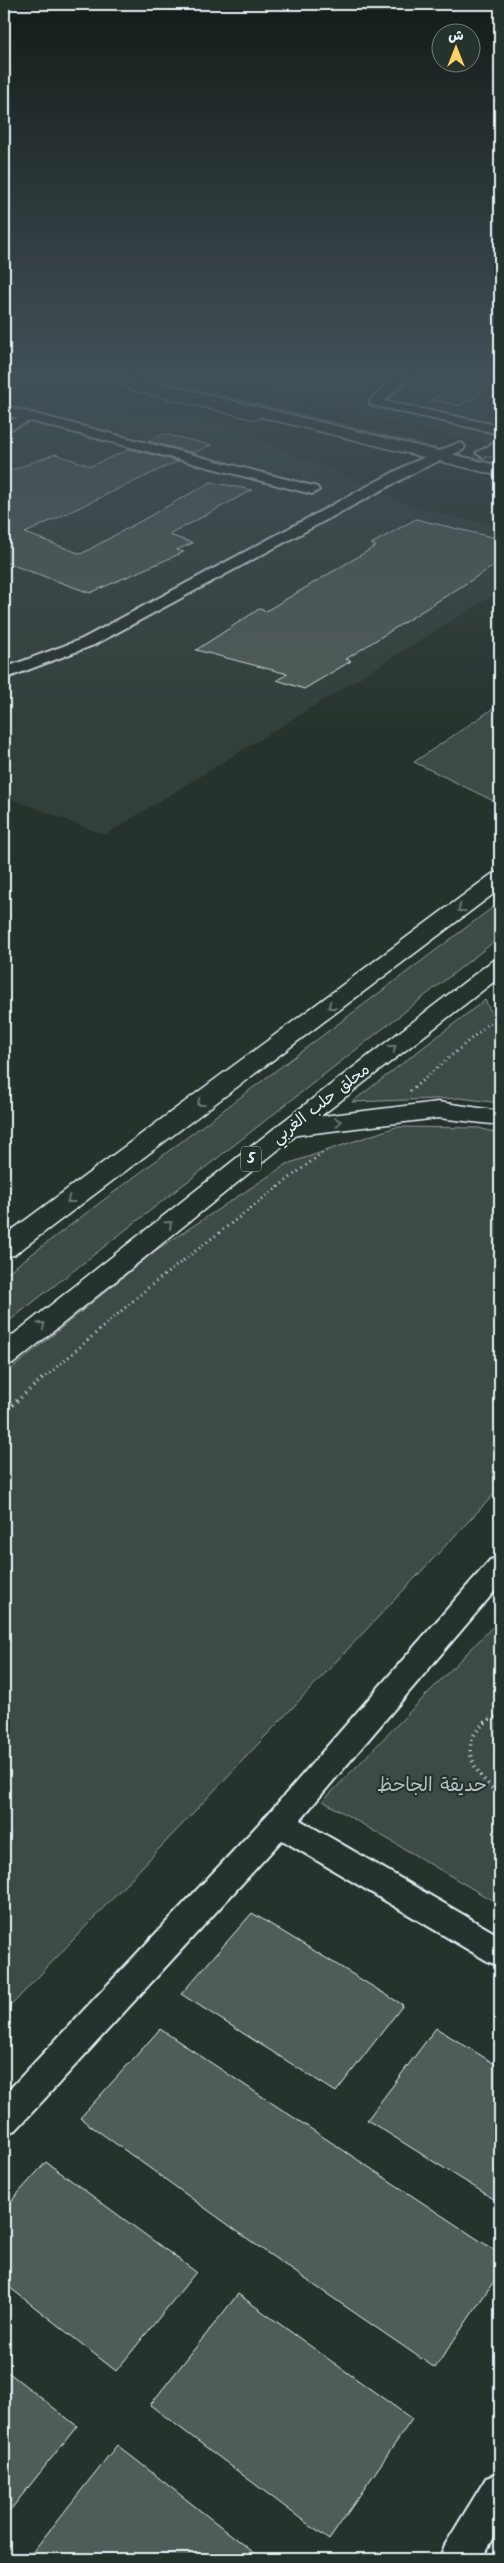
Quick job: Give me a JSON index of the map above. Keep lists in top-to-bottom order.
{
  "streets": {
    "main road": ["محلق حلب الغربي", "5"]
  },
  "parks": ["حديقة الجاحظ"],
  "north": "top"
}
